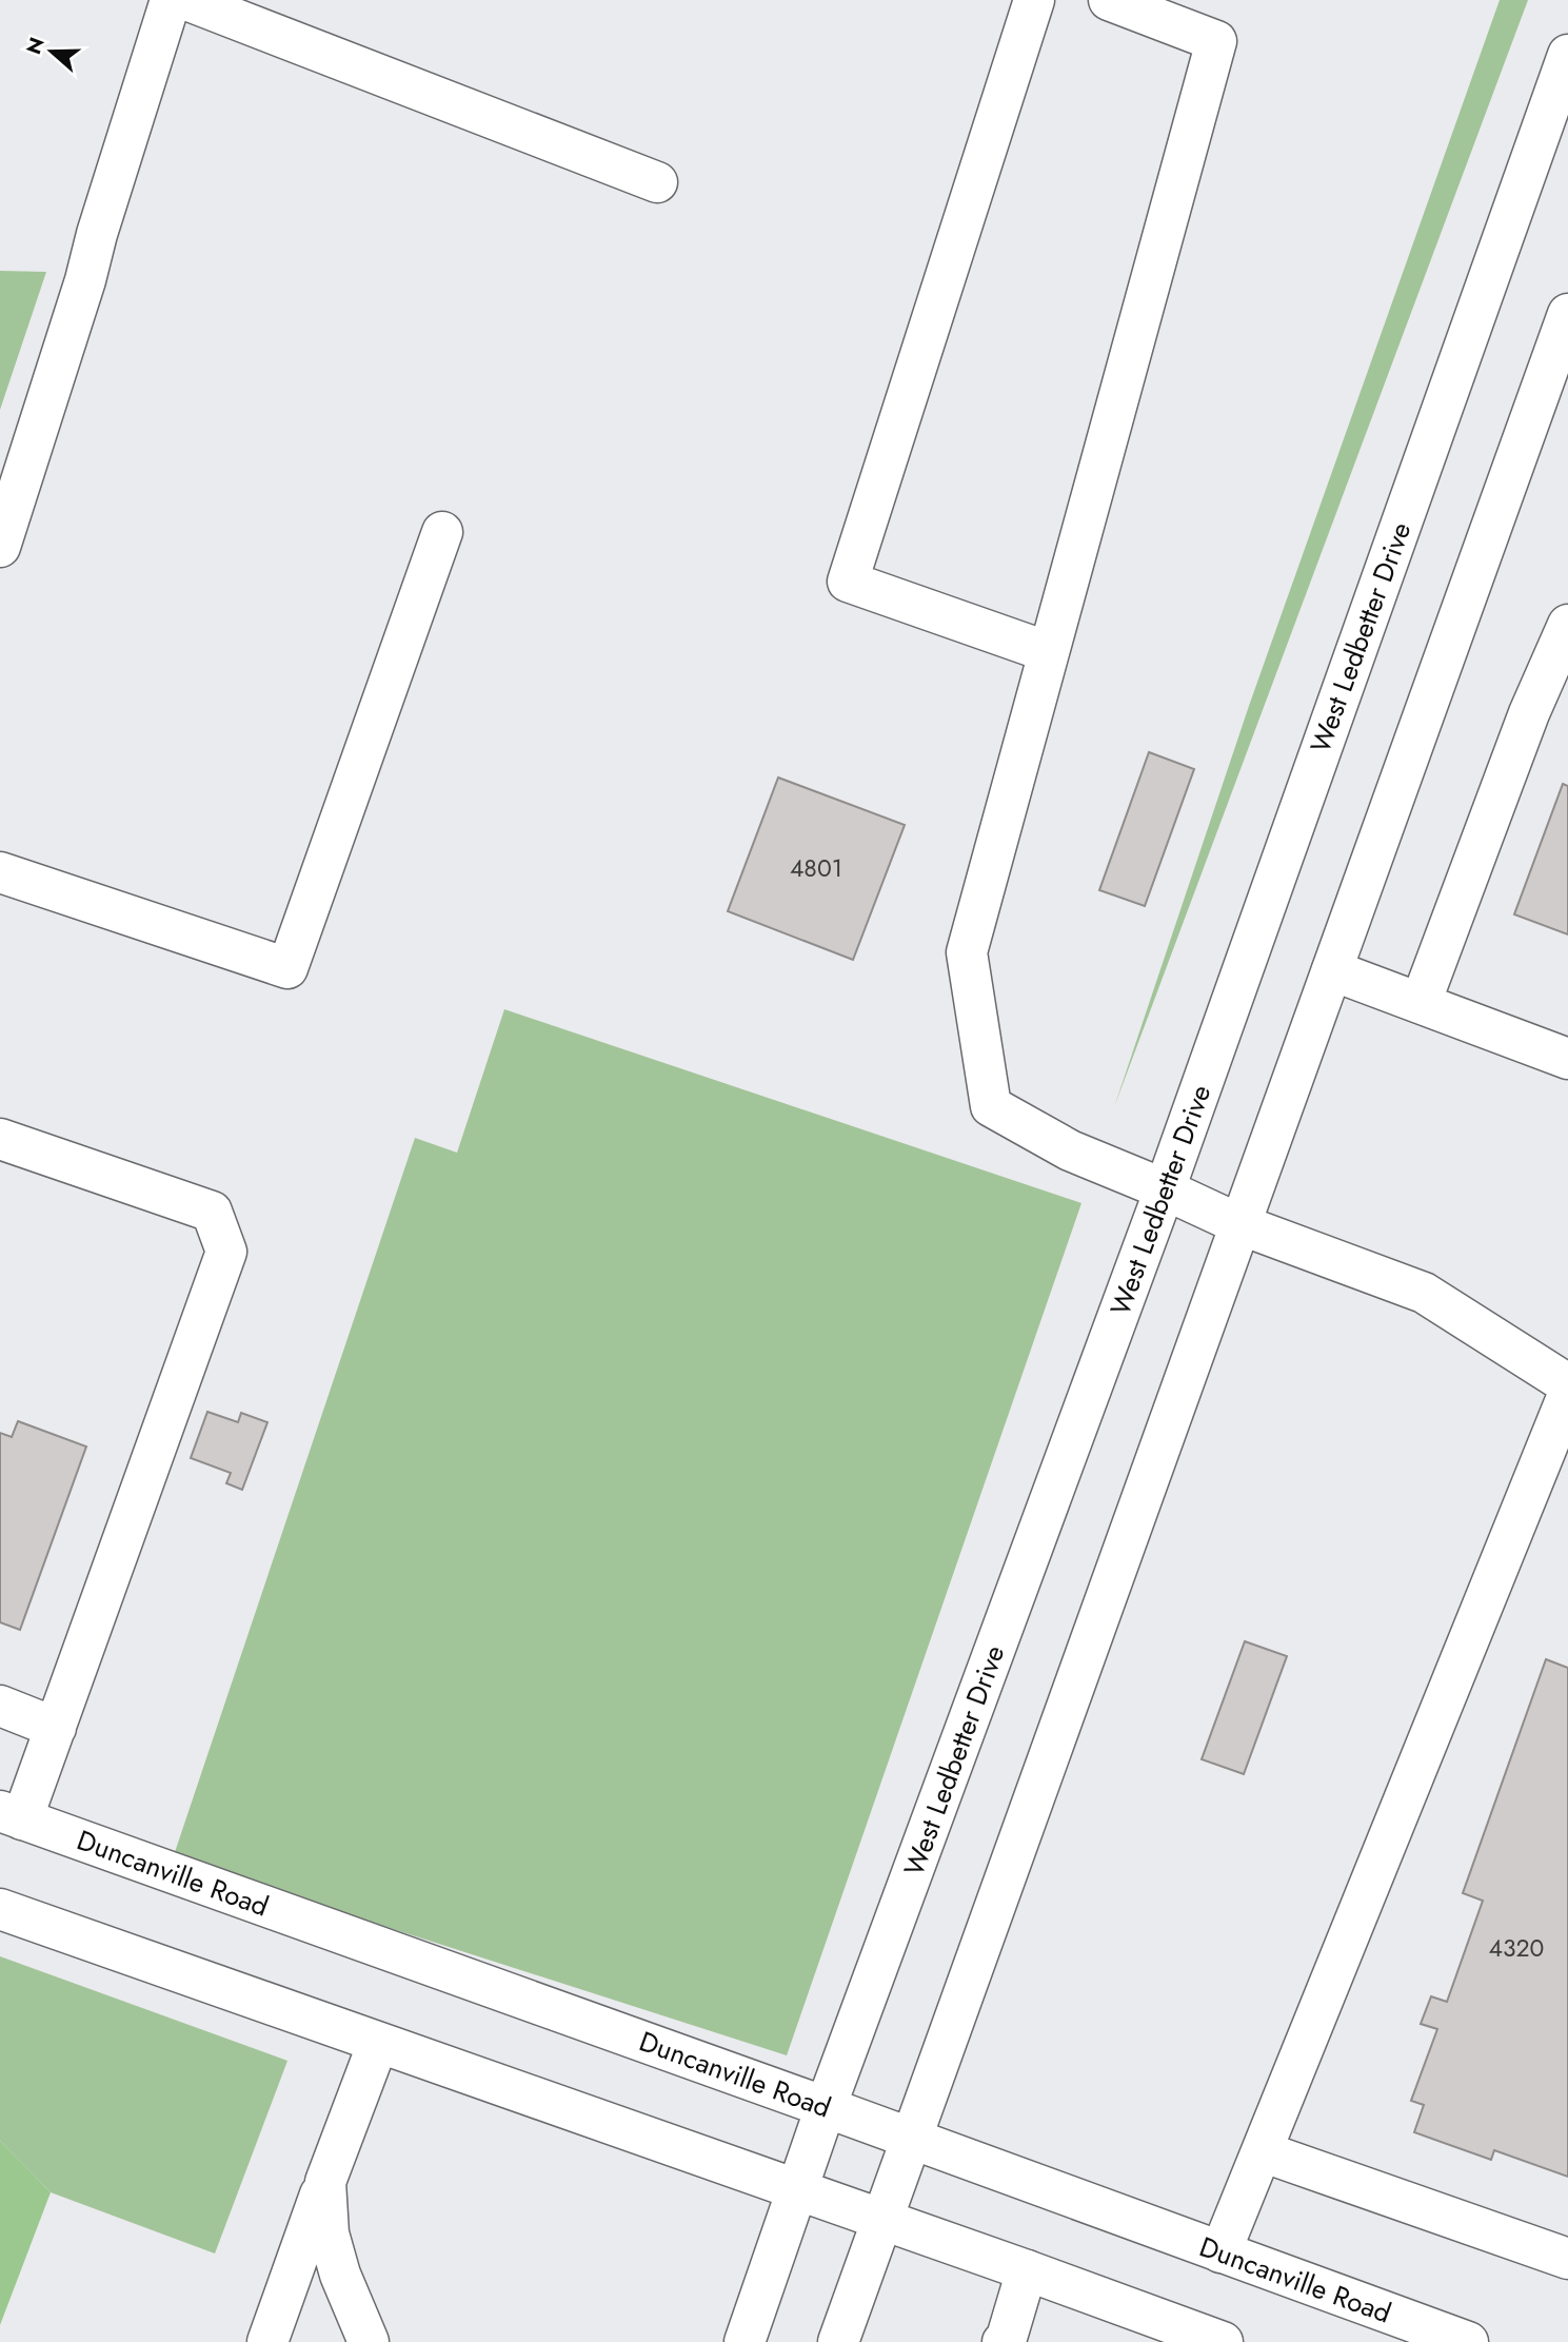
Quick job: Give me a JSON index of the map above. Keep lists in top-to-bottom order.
{
  "streets": {
    "main road": ["West Ledbetter Drive", "Duncanville Road"]
  },
  "crossings": [
    ["West Ledbetter Drive", "Duncanville Road"]
  ],
  "house_numbers": ["4801", "4320"],
  "north": "left"
}
